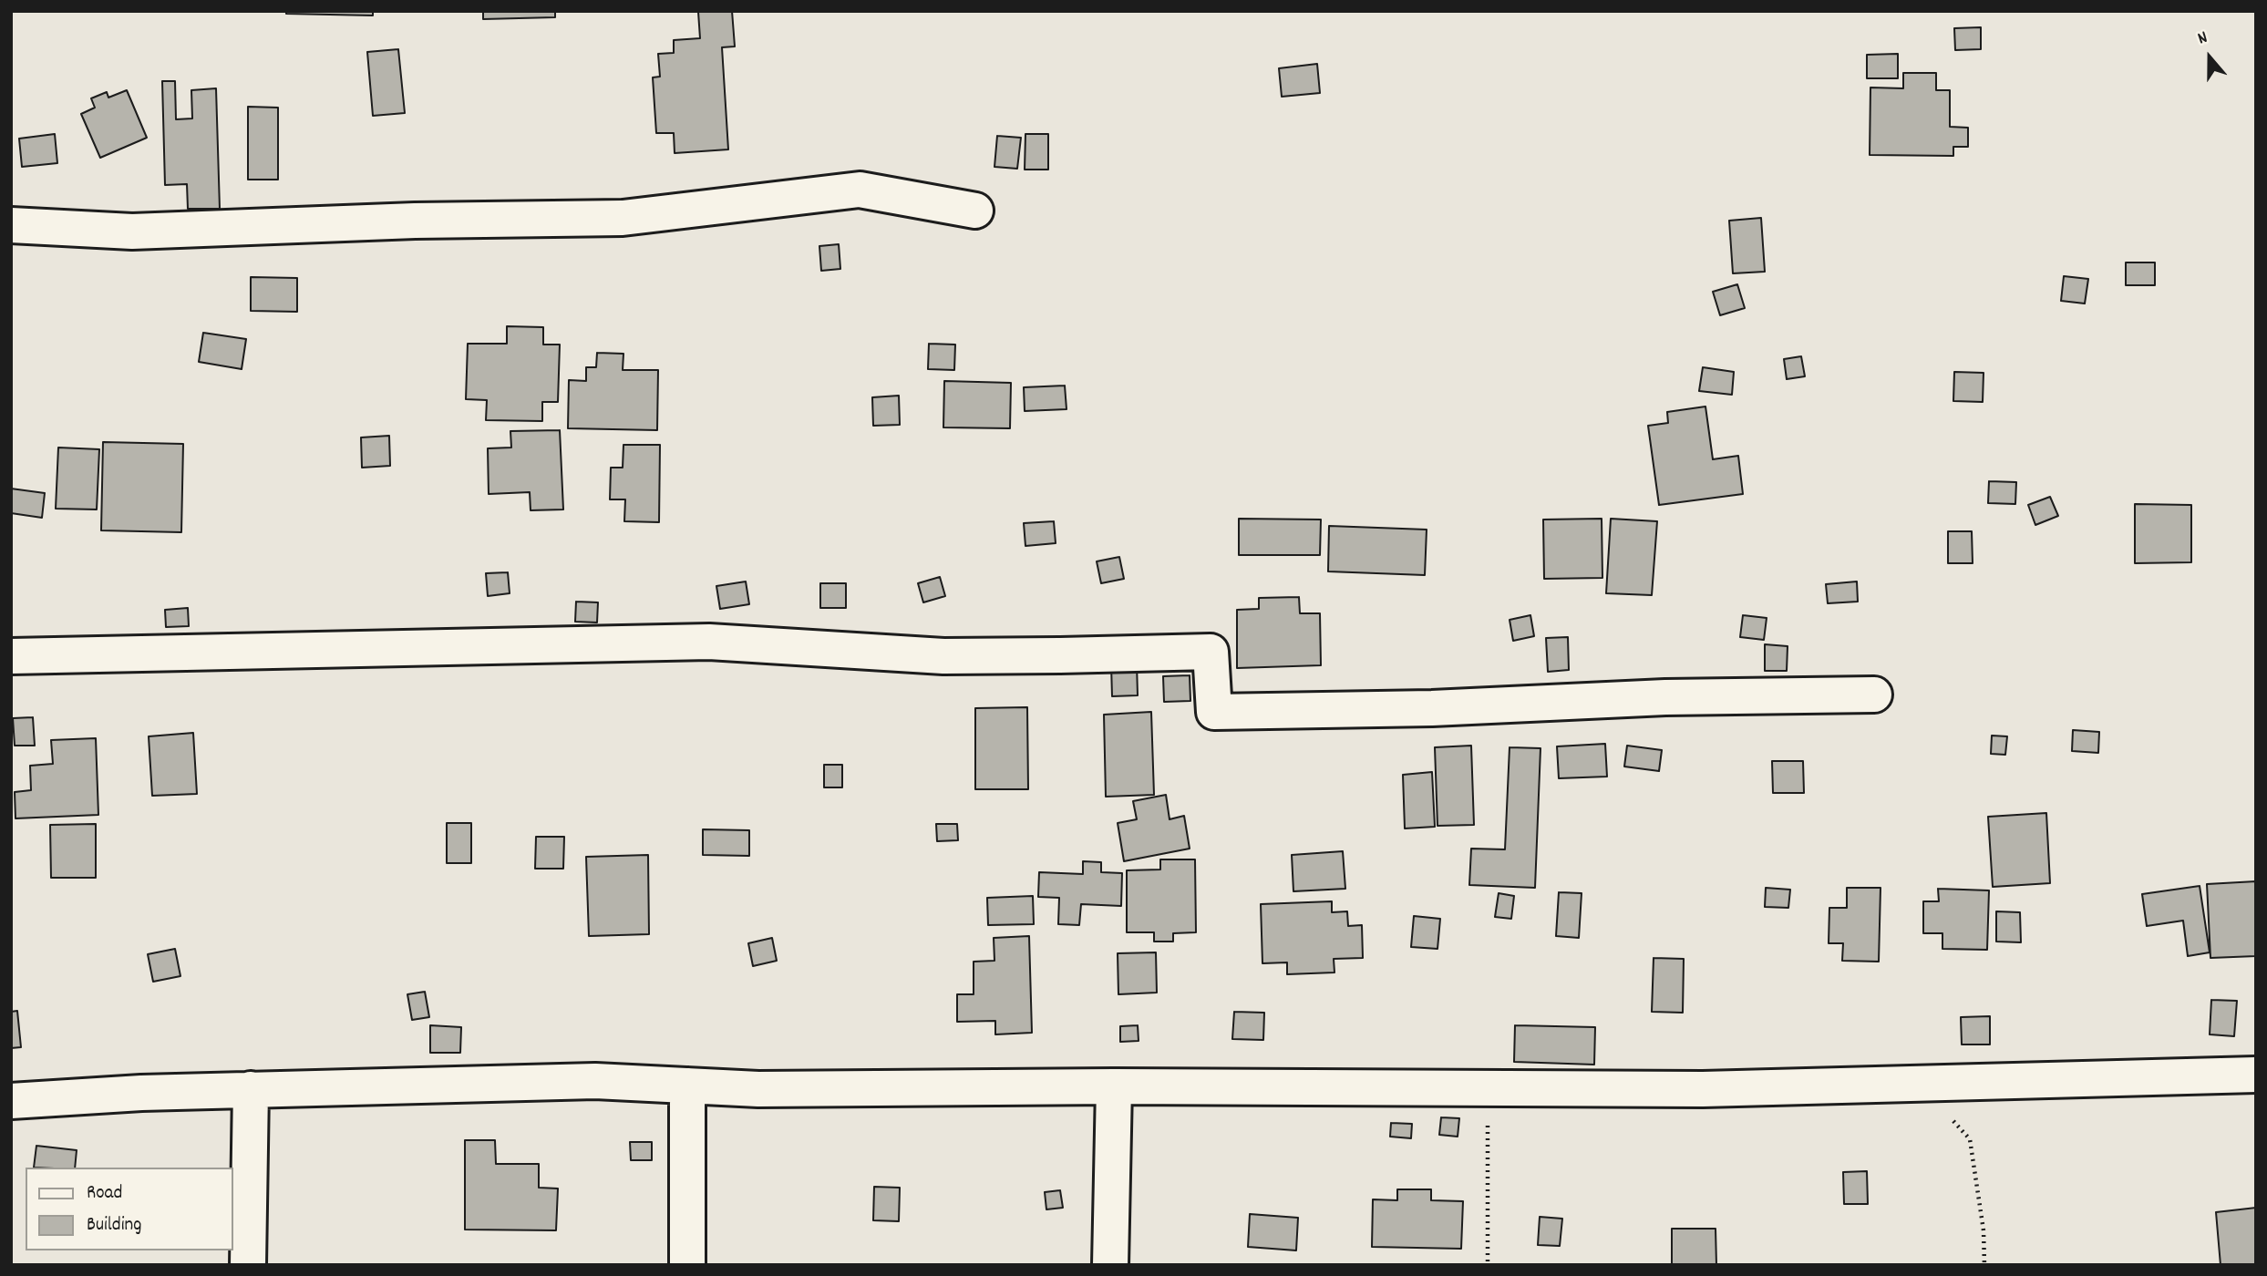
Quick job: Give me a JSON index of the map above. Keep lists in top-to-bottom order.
{
  "legend": ["Road", "Building"],
  "north": "top"
}
